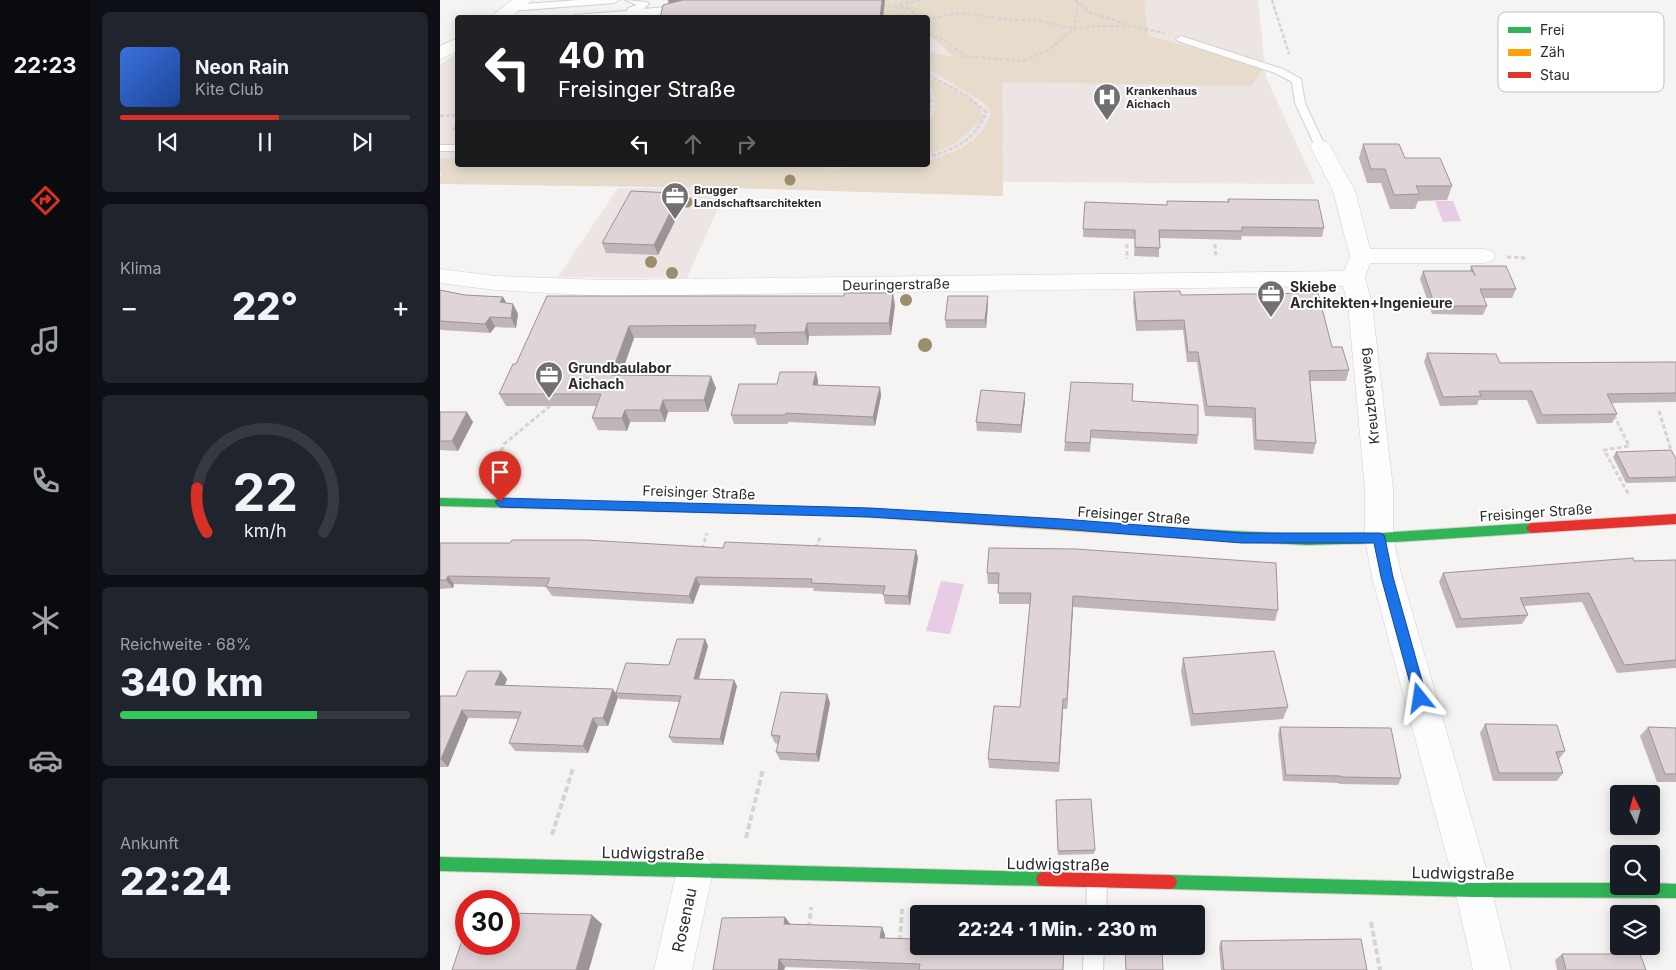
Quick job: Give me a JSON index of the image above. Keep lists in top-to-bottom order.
{
  "streets": {
    "main road": ["Freisinger Straße", "Ludwigstraße"],
    "street": ["Deuringerstraße", "Kreuzbergweg", "Rosenau"]
  },
  "crossings": [
    ["Deuringerstraße", "Kreuzbergweg"],
    ["Kreuzbergweg", "Freisinger Straße"],
    ["Kreuzbergweg", "Ludwigstraße"],
    ["Ludwigstraße", "Rosenau"]
  ],
  "places": {
    "hospital": ["Krankenhaus Aichach"],
    "office": ["Brugger Landschaftsarchitekten", "Skiebe Architekten+Ingenieure", "Grundbaulabor Aichach"]
  },
  "legend": ["Frei", "Zäh", "Stau"],
  "north": "top",
  "page": {
    "tabs": "22:23",
    "turn": ["40 m", "Freisinger Straße"],
    "song": ["Neon Rain", "Kite Club"],
    "tile": [
      "Klima",
      ["Reichweite · 68%", "340 km"],
      ["Ankunft", "22:24"]
    ],
    "heat": ["−", "22°", "+"],
    "limit": "30",
    "trip": "22:24 · 1 Min. · 230 m",
    "gauge": ["22", "km/h"]
  }
}
